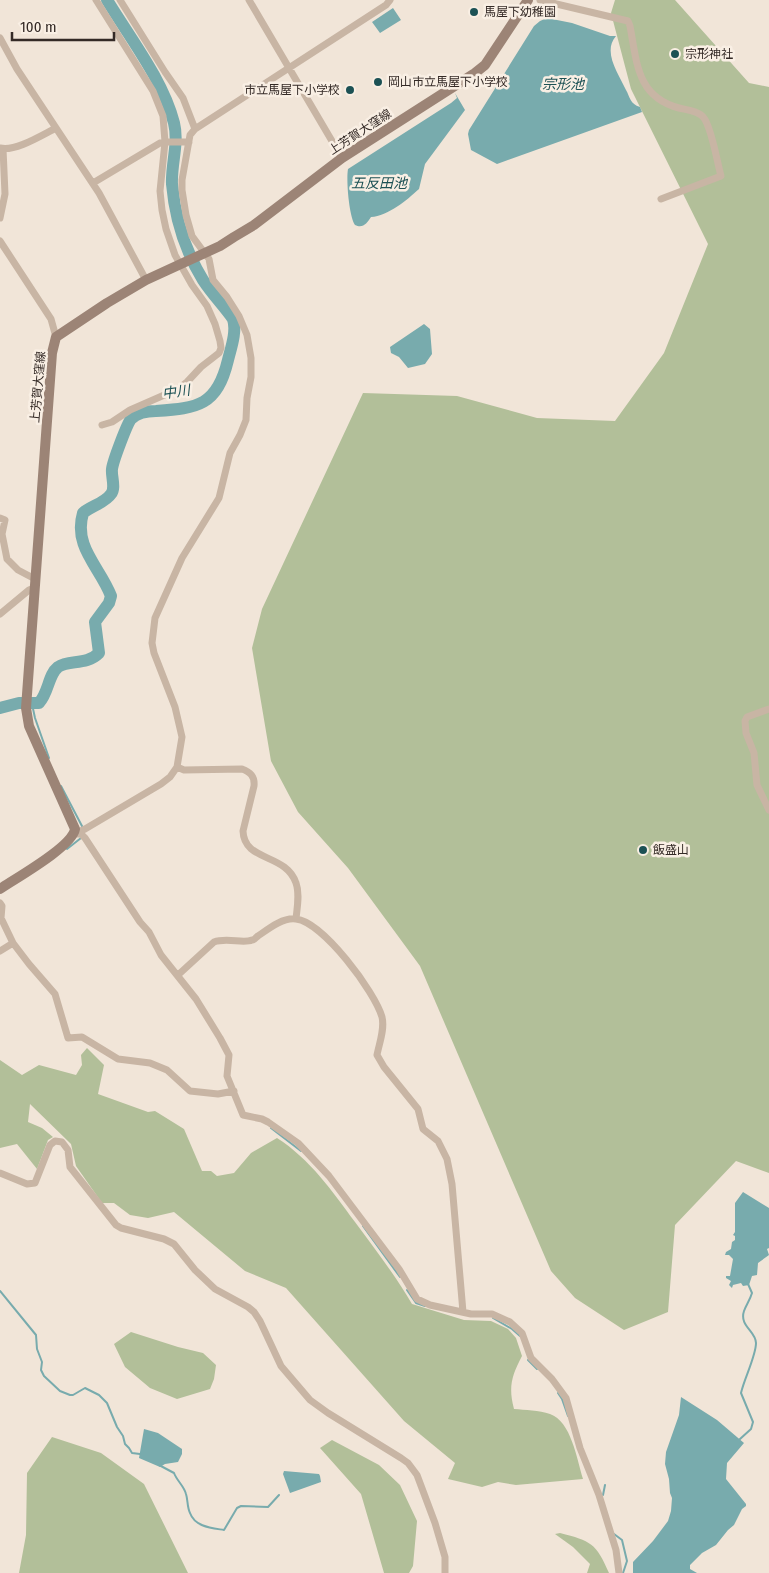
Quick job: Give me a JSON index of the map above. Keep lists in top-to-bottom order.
{
  "streets": {
    "main road": ["上芳賀大窪線"]
  },
  "water": ["宗形池", "五反田池", "中川"],
  "places": [
    "馬屋下幼稚園",
    "宗形神社",
    "岡山市立馬屋下小学校",
    "市立馬屋下小学校",
    "飯盛山"
  ],
  "scale_bar": "100 m"
}
